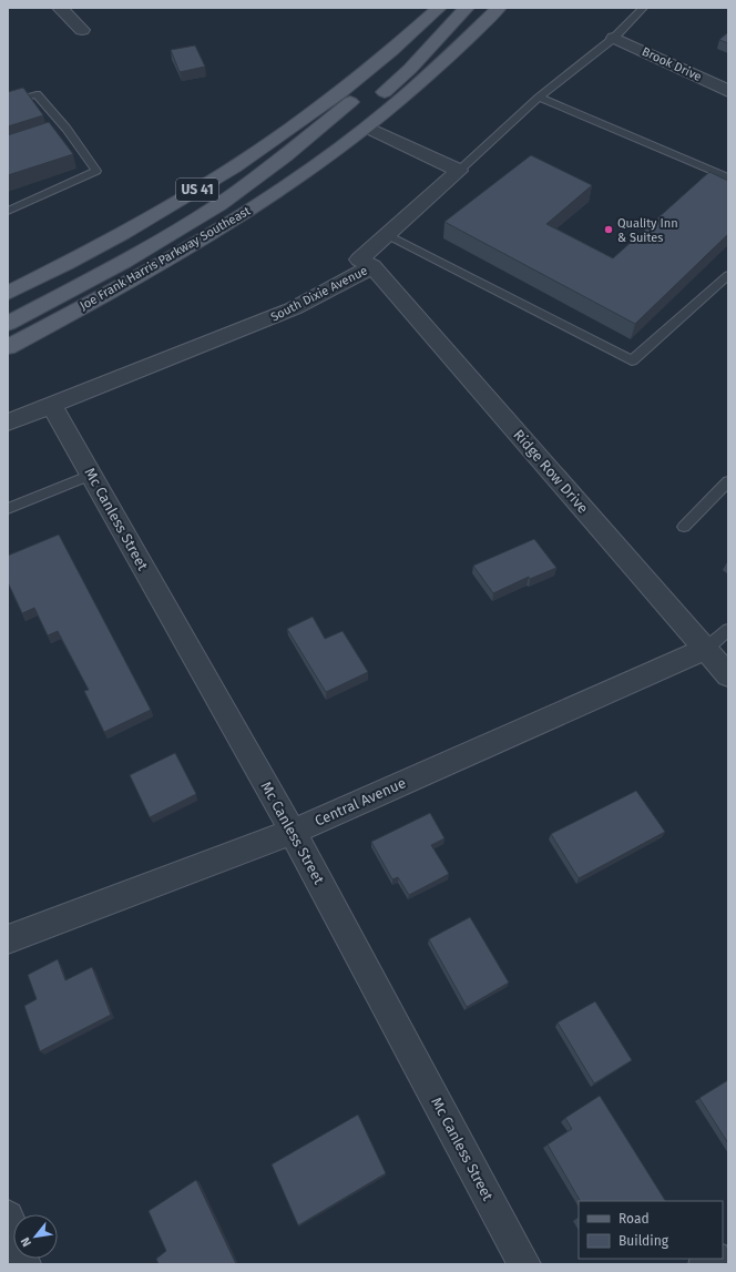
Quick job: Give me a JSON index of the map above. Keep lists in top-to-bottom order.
{
  "streets": {
    "main road": ["US 41", "Joe Frank Harris Parkway Southeast"],
    "street": [
      "Brook Drive",
      "South Dixie Avenue",
      "Ridge Row Drive",
      "Mc Canless Street",
      "Central Avenue"
    ]
  },
  "crossings": [
    ["South Dixie Avenue", "Ridge Row Drive"],
    ["South Dixie Avenue", "Mc Canless Street"],
    ["Ridge Row Drive", "Central Avenue"],
    ["Mc Canless Street", "Central Avenue"]
  ],
  "places": ["Quality Inn & Suites"],
  "legend": ["Road", "Building"],
  "north": "bottom left"
}
